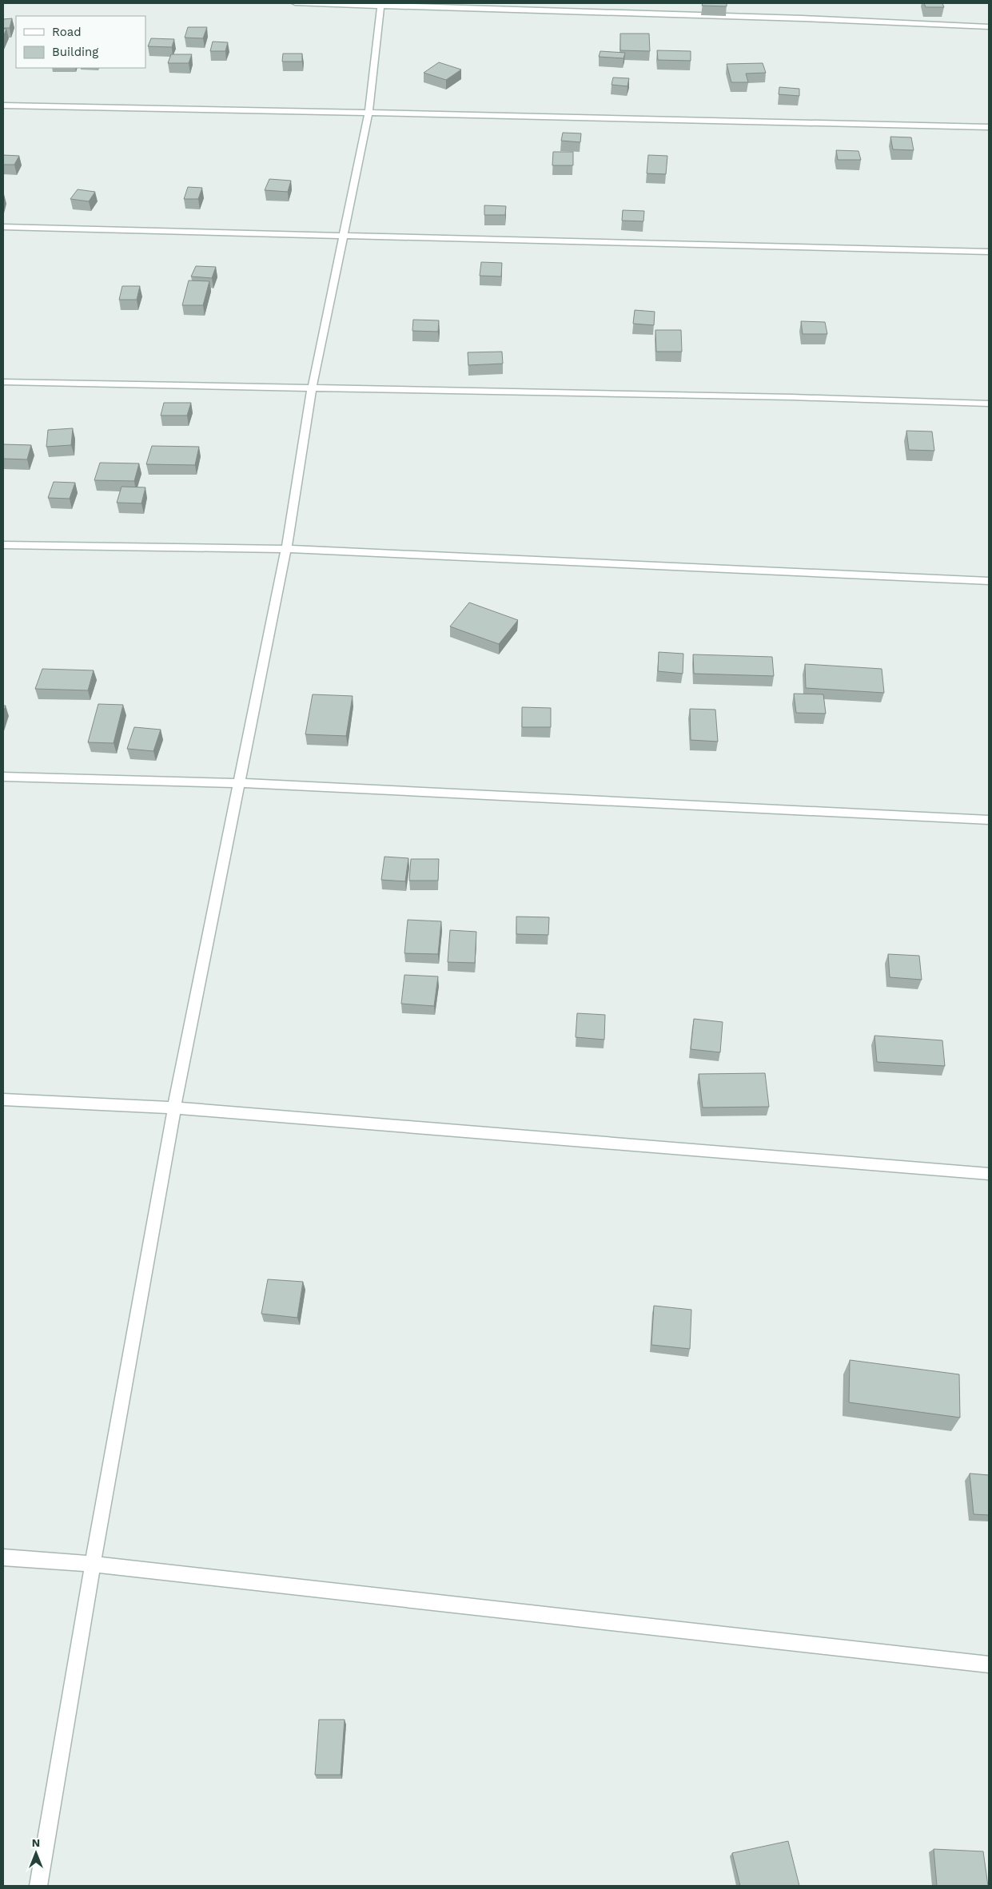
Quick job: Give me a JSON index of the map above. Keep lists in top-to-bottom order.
{
  "legend": ["Road", "Building"],
  "north": "top"
}
